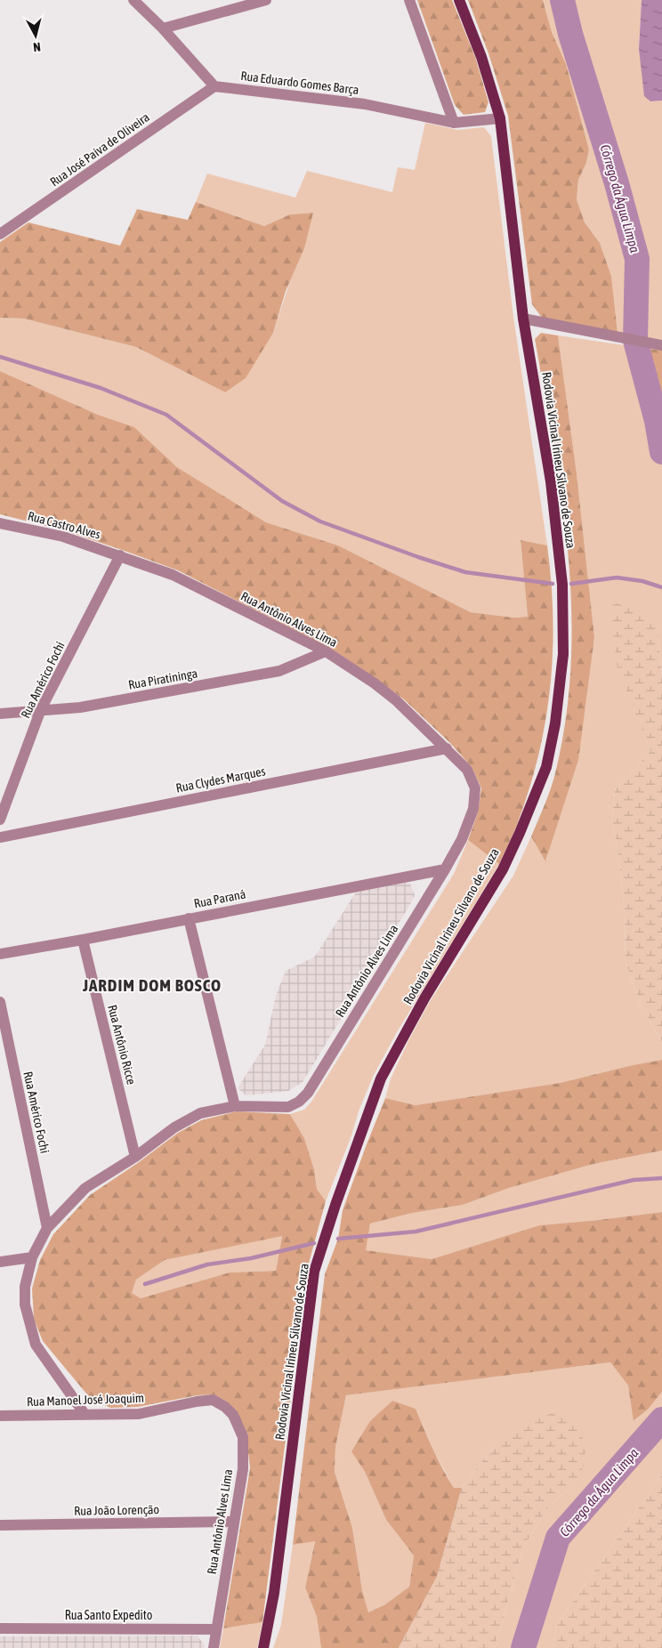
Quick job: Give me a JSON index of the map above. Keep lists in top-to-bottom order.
{
  "streets": {
    "main road": ["Rodovia Vicinal Irineu Silvano de Souza"],
    "street": [
      "Rua Eduardo Gomes Barça",
      "Rua José Paiva de Oliveira",
      "Rua Castro Alves",
      "Rua Antônio Alves Lima",
      "Rua Piratininga",
      "Rua Américo Fochi",
      "Rua Clydes Marques",
      "Rua Paraná",
      "Rua Antônio Ricce",
      "Rua Manoel José Joaquim",
      "Rua João Lorenção",
      "Rua Santo Expedito"
    ]
  },
  "crossings": [
    ["Rua Eduardo Gomes Barça", "Rua José Paiva de Oliveira"],
    ["Rua Eduardo Gomes Barça", "Rodovia Vicinal Irineu Silvano de Souza"],
    ["Rua Castro Alves", "Rua Antônio Alves Lima"],
    ["Rua Castro Alves", "Rua Américo Fochi"],
    ["Rua Antônio Alves Lima", "Rua Piratininga"],
    ["Rua Antônio Alves Lima", "Rua Américo Fochi"],
    ["Rua Antônio Alves Lima", "Rua Clydes Marques"],
    ["Rua Antônio Alves Lima", "Rua Paraná"],
    ["Rua Antônio Alves Lima", "Rua Antônio Ricce"],
    ["Rua Antônio Alves Lima", "Rua Manoel José Joaquim"],
    ["Rua Antônio Alves Lima", "Rua João Lorenção"],
    ["Rua Antônio Alves Lima", "Rua Santo Expedito"],
    ["Rua Piratininga", "Rua Américo Fochi"],
    ["Rua Paraná", "Rua Antônio Ricce"]
  ],
  "districts": ["JARDIM DOM BOSCO"],
  "water": ["Córrego da Água Limpa"],
  "north": "bottom"
}
